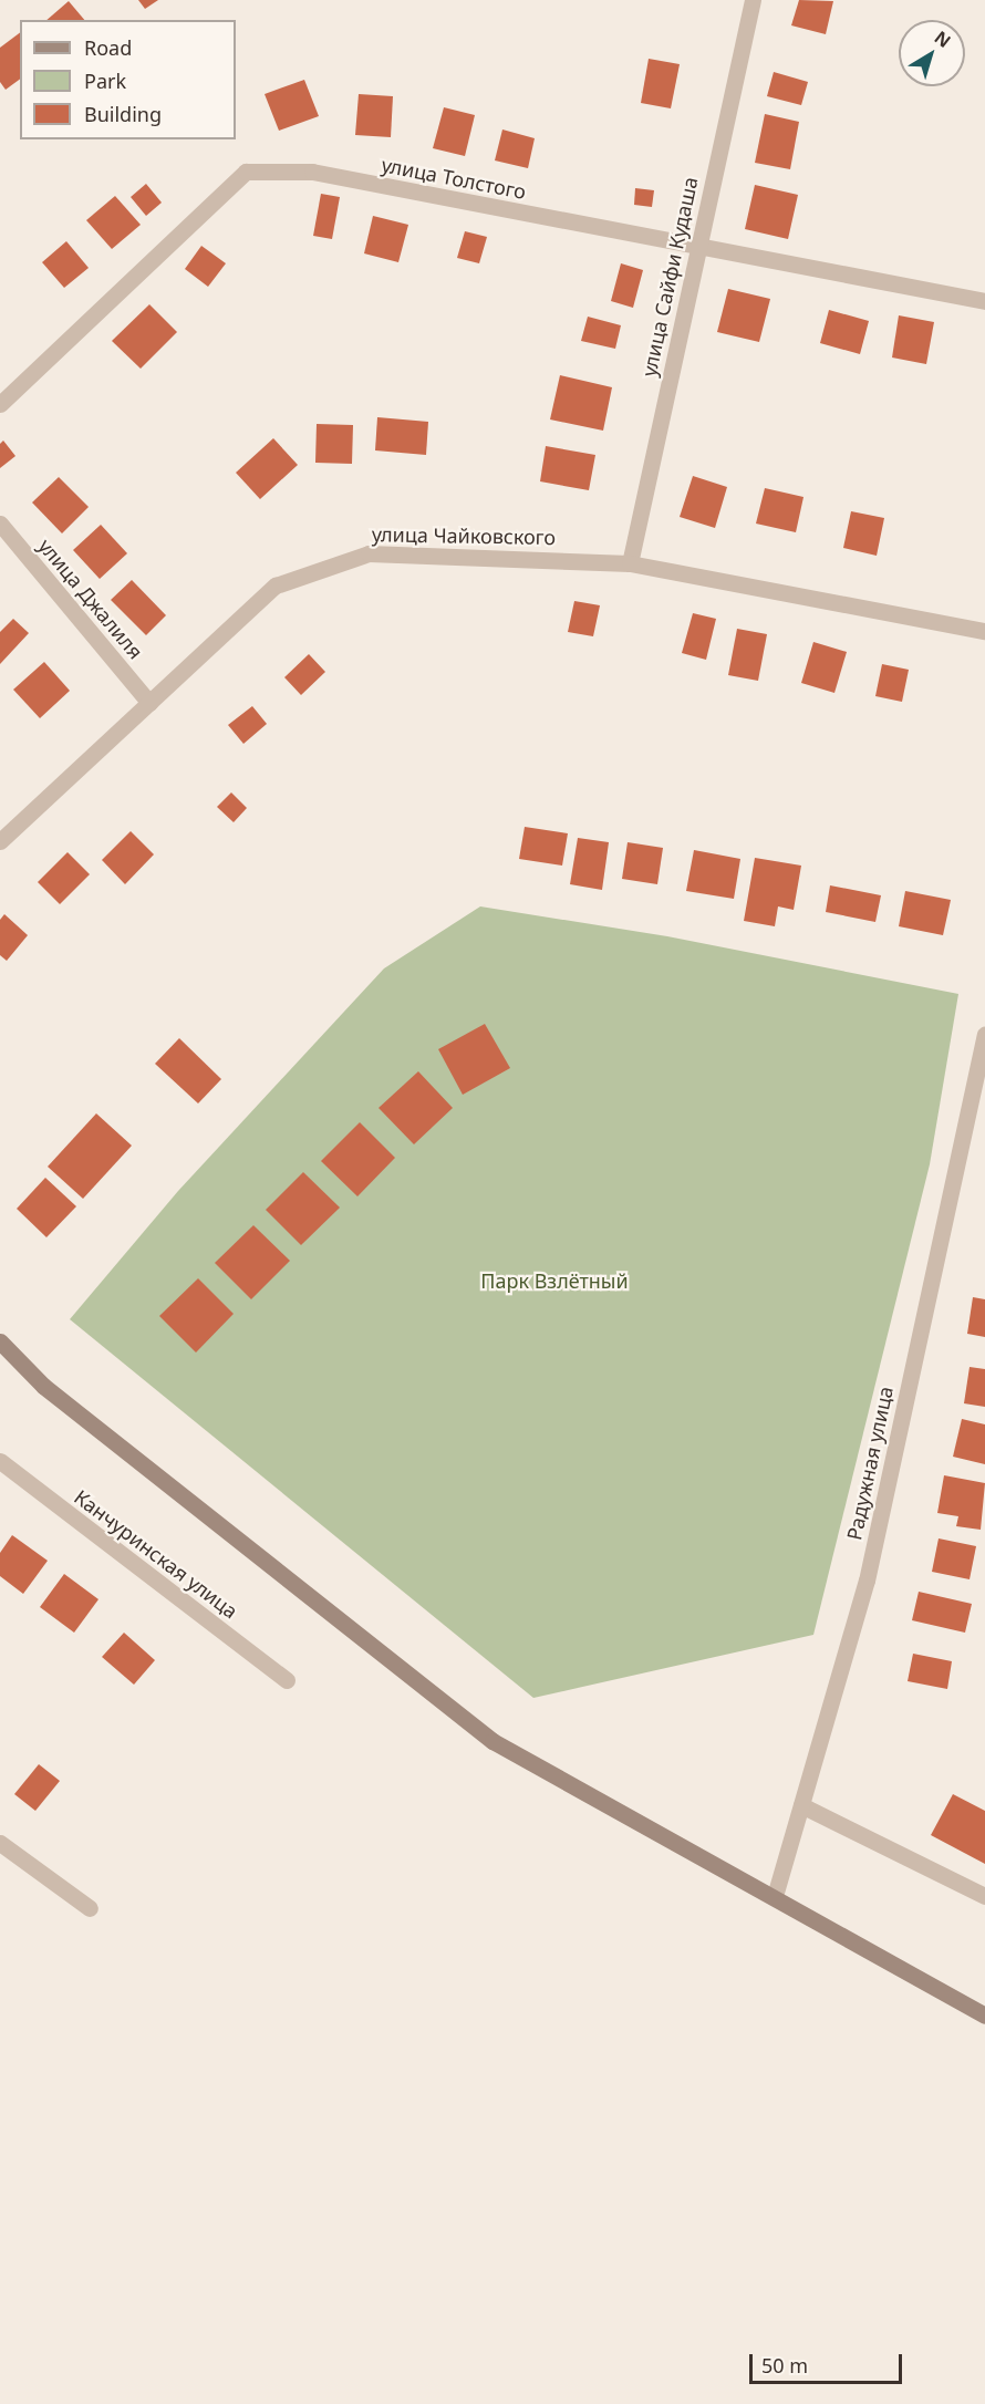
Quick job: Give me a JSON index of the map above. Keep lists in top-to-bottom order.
{
  "streets": {
    "street": [
      "улица Толстого",
      "улица Сайфи Кудаша",
      "улица Чайковского",
      "улица Джалиля",
      "Радужная улица",
      "Канчуринская улица"
    ]
  },
  "crossings": [
    ["улица Толстого", "улица Сайфи Кудаша"],
    ["улица Сайфи Кудаша", "улица Чайковского"],
    ["улица Чайковского", "улица Джалиля"]
  ],
  "parks": ["Парк Взлётный"],
  "legend": ["Road", "Park", "Building"],
  "scale_bar": "50 m",
  "north": "top right"
}
